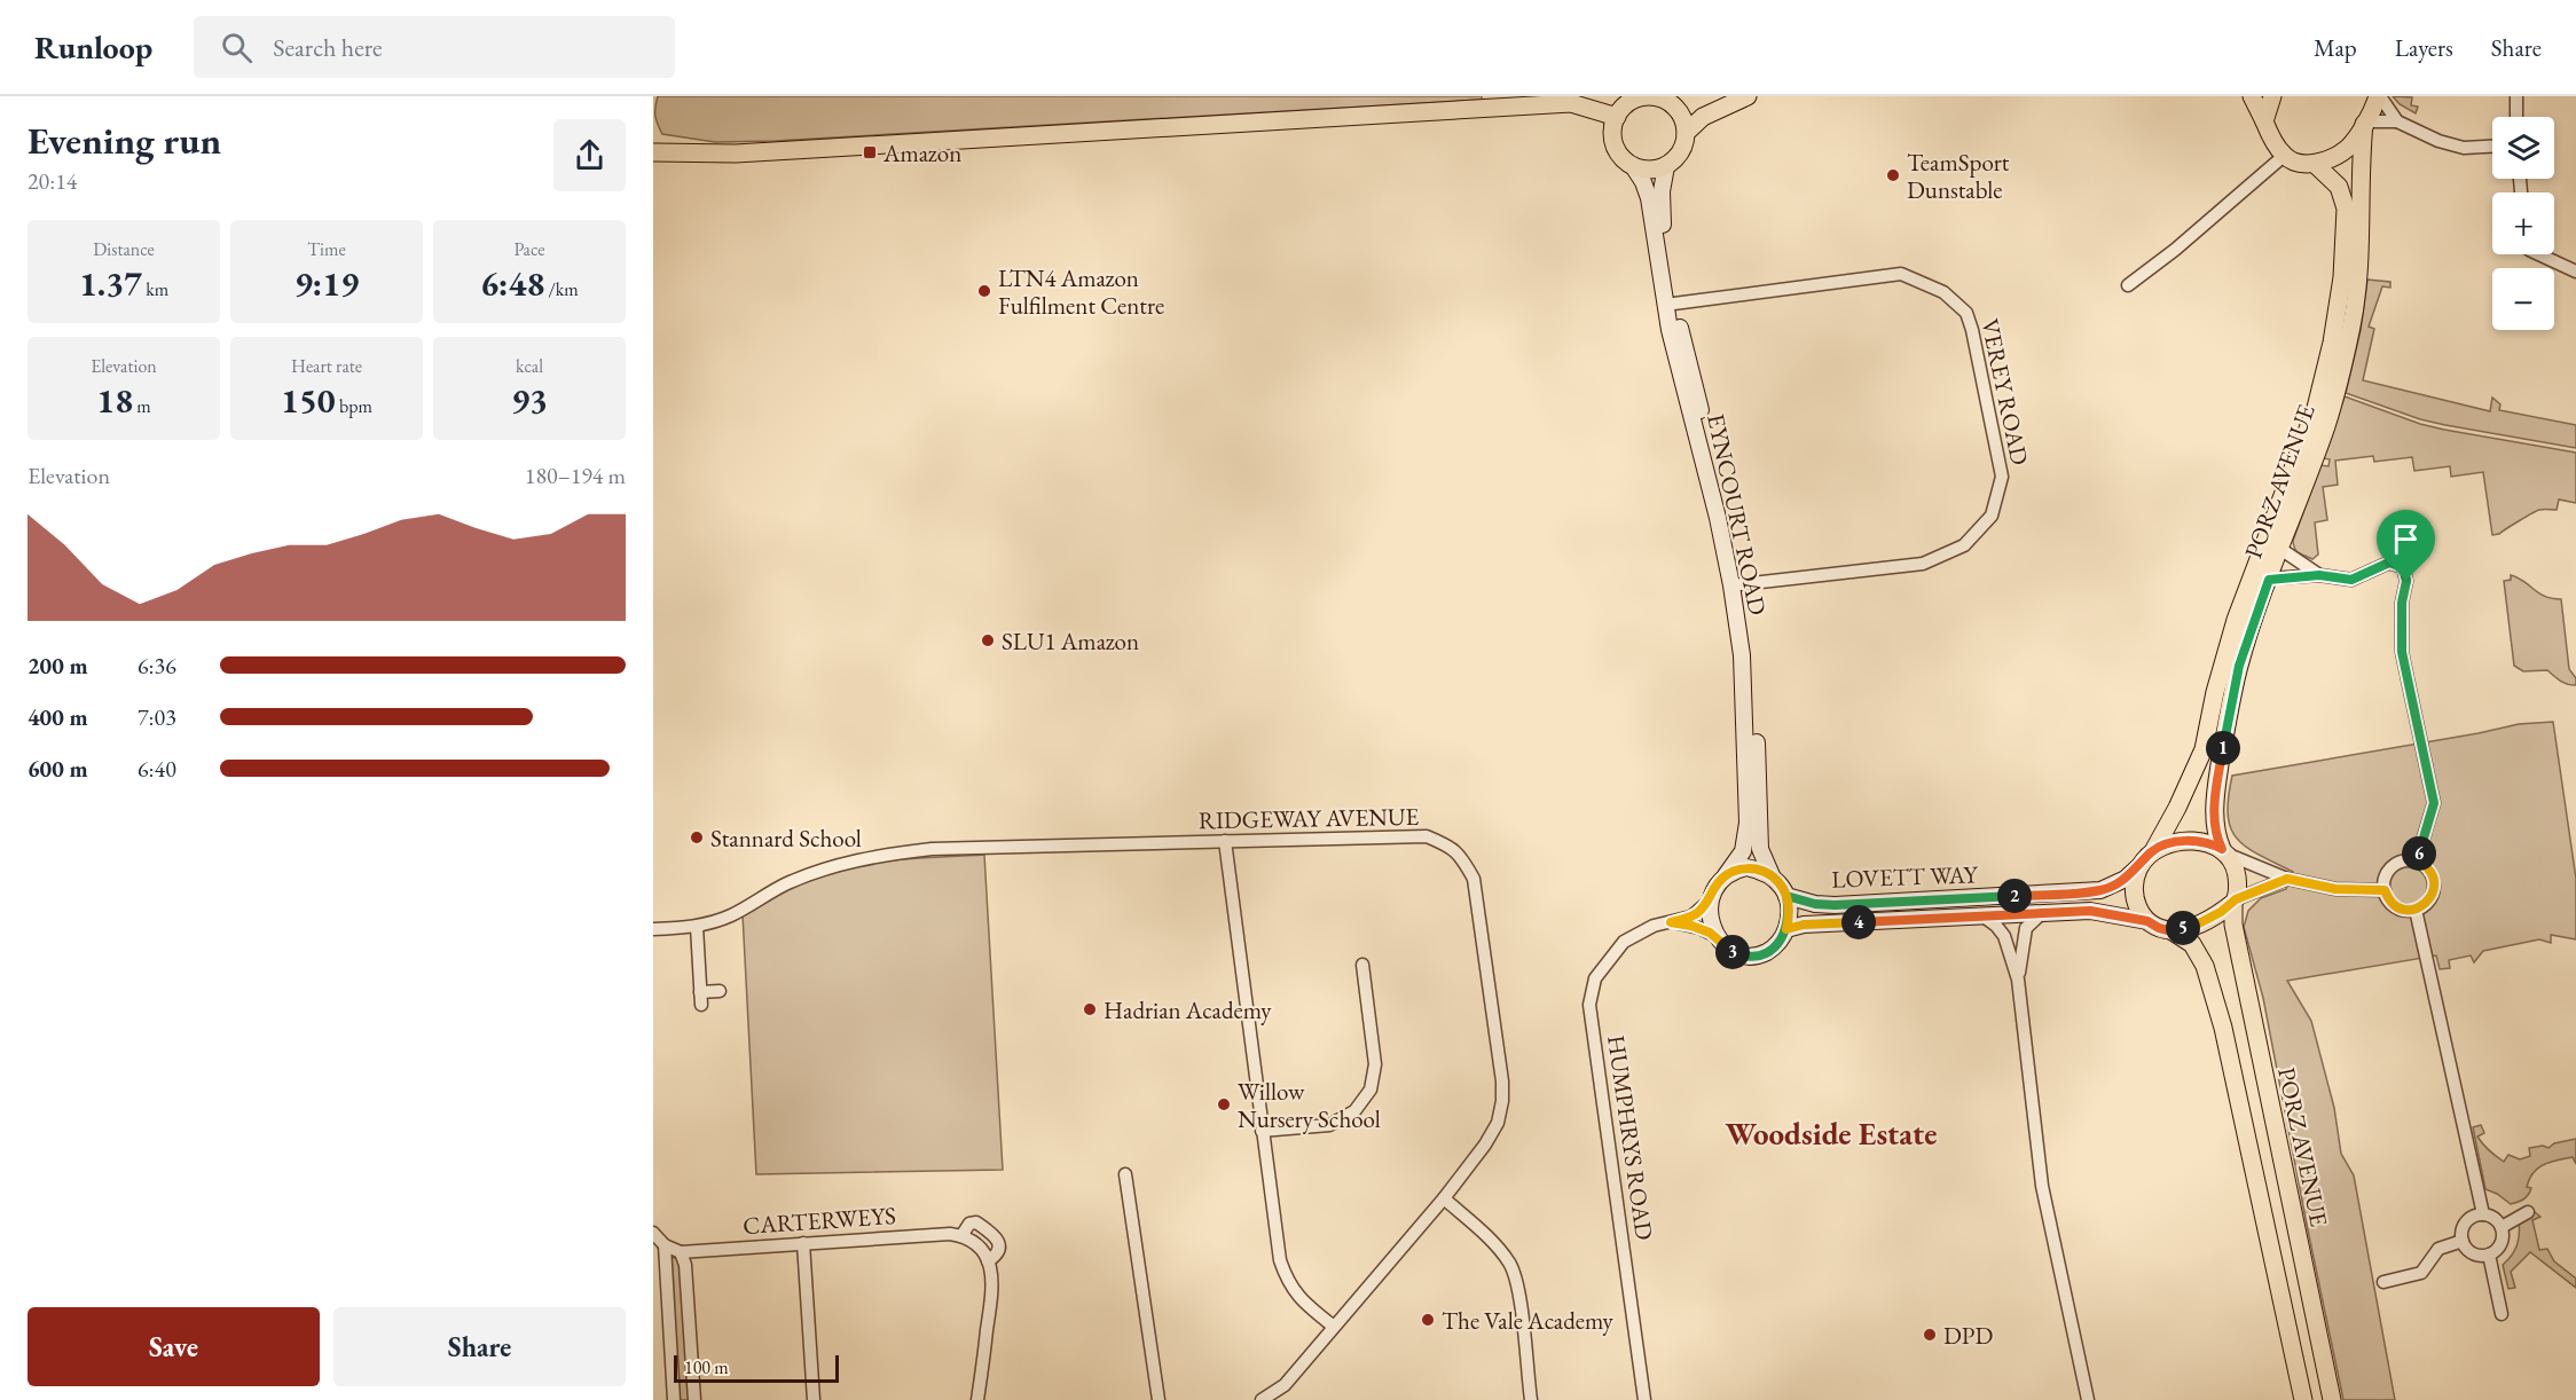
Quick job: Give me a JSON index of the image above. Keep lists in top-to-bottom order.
{
  "streets": {
    "main road": ["PORZ AVENUE"],
    "street": [
      "VEREY ROAD",
      "EYNCOURT ROAD",
      "RIDGEWAY AVENUE",
      "LOVETT WAY",
      "HUMPHRYS ROAD",
      "CARTERWEYS"
    ]
  },
  "crossings": [
    ["VEREY ROAD", "EYNCOURT ROAD"],
    ["PORZ AVENUE", "LOVETT WAY"],
    ["EYNCOURT ROAD", "LOVETT WAY"],
    ["EYNCOURT ROAD", "HUMPHRYS ROAD"],
    ["LOVETT WAY", "HUMPHRYS ROAD"]
  ],
  "districts": ["Woodside Estate"],
  "places": {
    "transit": ["Amazon"],
    "other": [
      "TeamSport Dunstable",
      "LTN4 Amazon Fulfilment Centre",
      "SLU1 Amazon",
      "Stannard School",
      "Hadrian Academy",
      "Willow Nursery School",
      "The Vale Academy",
      "DPD"
    ]
  },
  "scale_bar": "100 m",
  "page": {
    "header": "Runloop",
    "search": "Search here",
    "nav": ["Map", "Layers", "Share"],
    "heading": ["Evening run", "20:14"],
    "map_buttons": ["+", "−"],
    "stats": [
      ["Distance", "1.37 km"],
      ["Time", "9:19"],
      ["Pace", "6:48 /km"],
      ["Elevation", "18 m"],
      ["Heart rate", "150 bpm"],
      ["kcal", "93"]
    ],
    "chart": ["Elevation", "180–194 m"],
    "list": [
      {
        "name": "200 m",
        "note": "6:36"
      },
      {
        "name": "400 m",
        "note": "7:03"
      },
      {
        "name": "600 m",
        "note": "6:40"
      }
    ],
    "pins": [
      "1",
      "6",
      "2",
      "4",
      "5",
      "3"
    ],
    "buttons": ["Save", "Share"],
    "scale": "100 m"
  }
}
